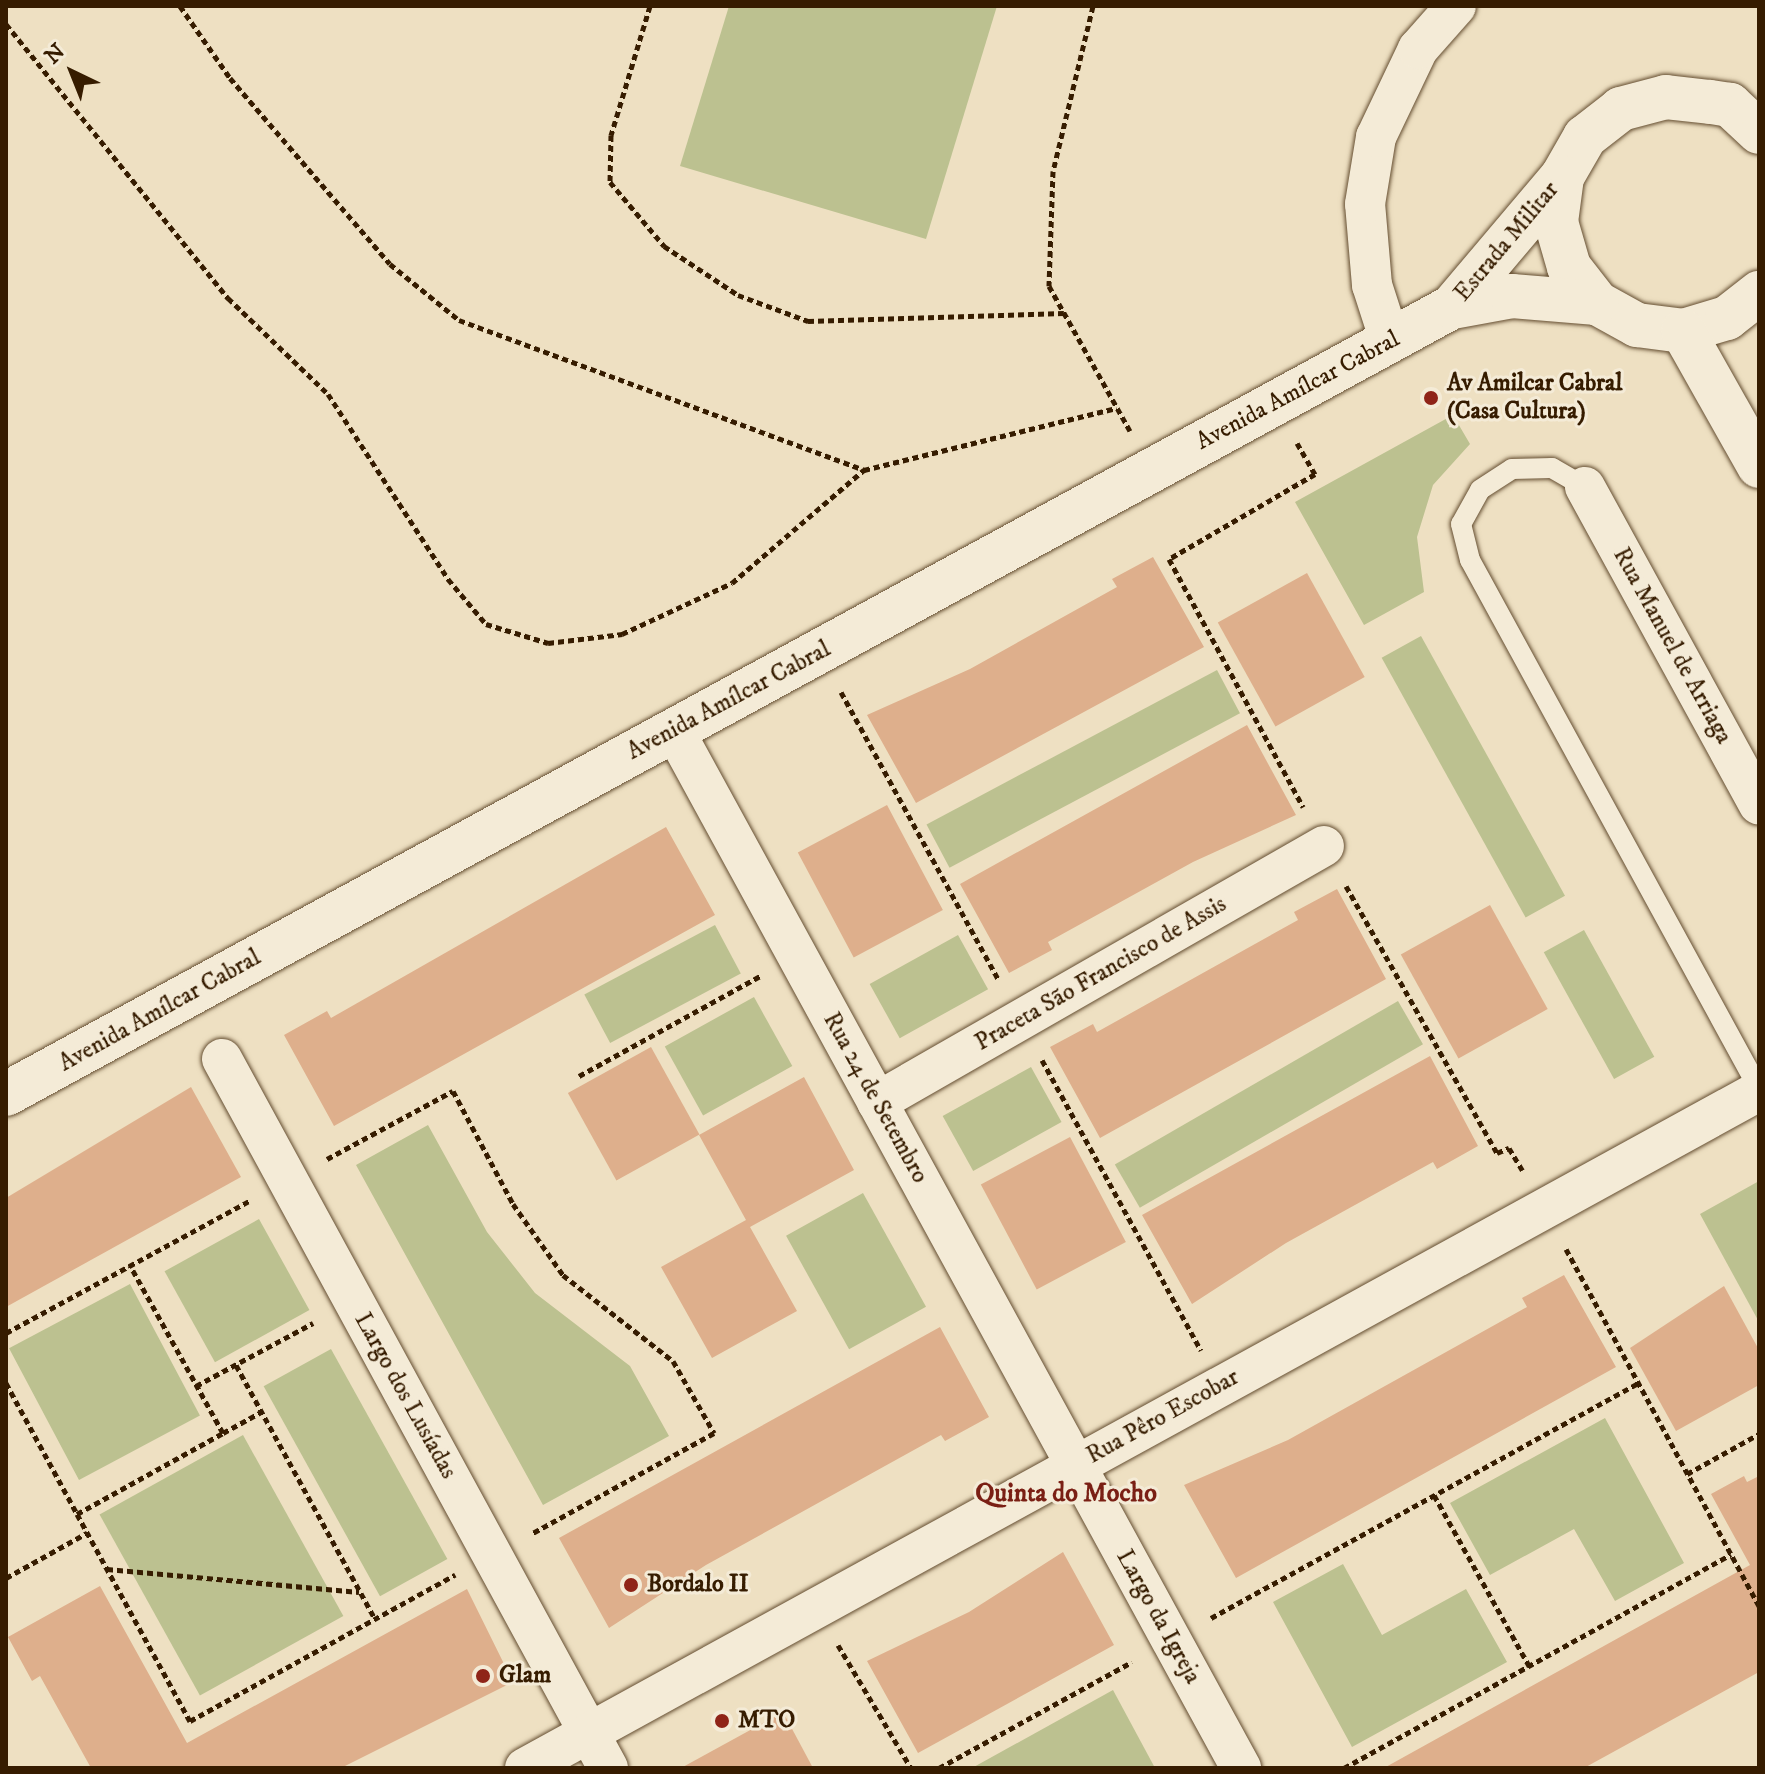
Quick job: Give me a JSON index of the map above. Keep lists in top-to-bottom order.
{
  "streets": {
    "street": [
      "Estrada Militar",
      "Avenida Amílcar Cabral",
      "Rua Manuel de Arriaga",
      "Praceta São Francisco de Assis",
      "Rua 24 de Setembro",
      "Largo dos Lusíadas",
      "Rua Pêro Escobar",
      "Largo da Igreja"
    ]
  },
  "crossings": [
    ["Estrada Militar", "Avenida Amílcar Cabral"],
    ["Avenida Amílcar Cabral", "Rua 24 de Setembro"],
    ["Praceta São Francisco de Assis", "Rua 24 de Setembro"],
    ["Rua 24 de Setembro", "Rua Pêro Escobar"],
    ["Rua 24 de Setembro", "Largo da Igreja"],
    ["Largo dos Lusíadas", "Rua Pêro Escobar"],
    ["Rua Pêro Escobar", "Largo da Igreja"]
  ],
  "districts": ["Quinta do Mocho"],
  "places": [
    "Av Amilcar Cabral (Casa Cultura)",
    "Bordalo II",
    "Glam",
    "MTO"
  ],
  "north": "top left"
}
